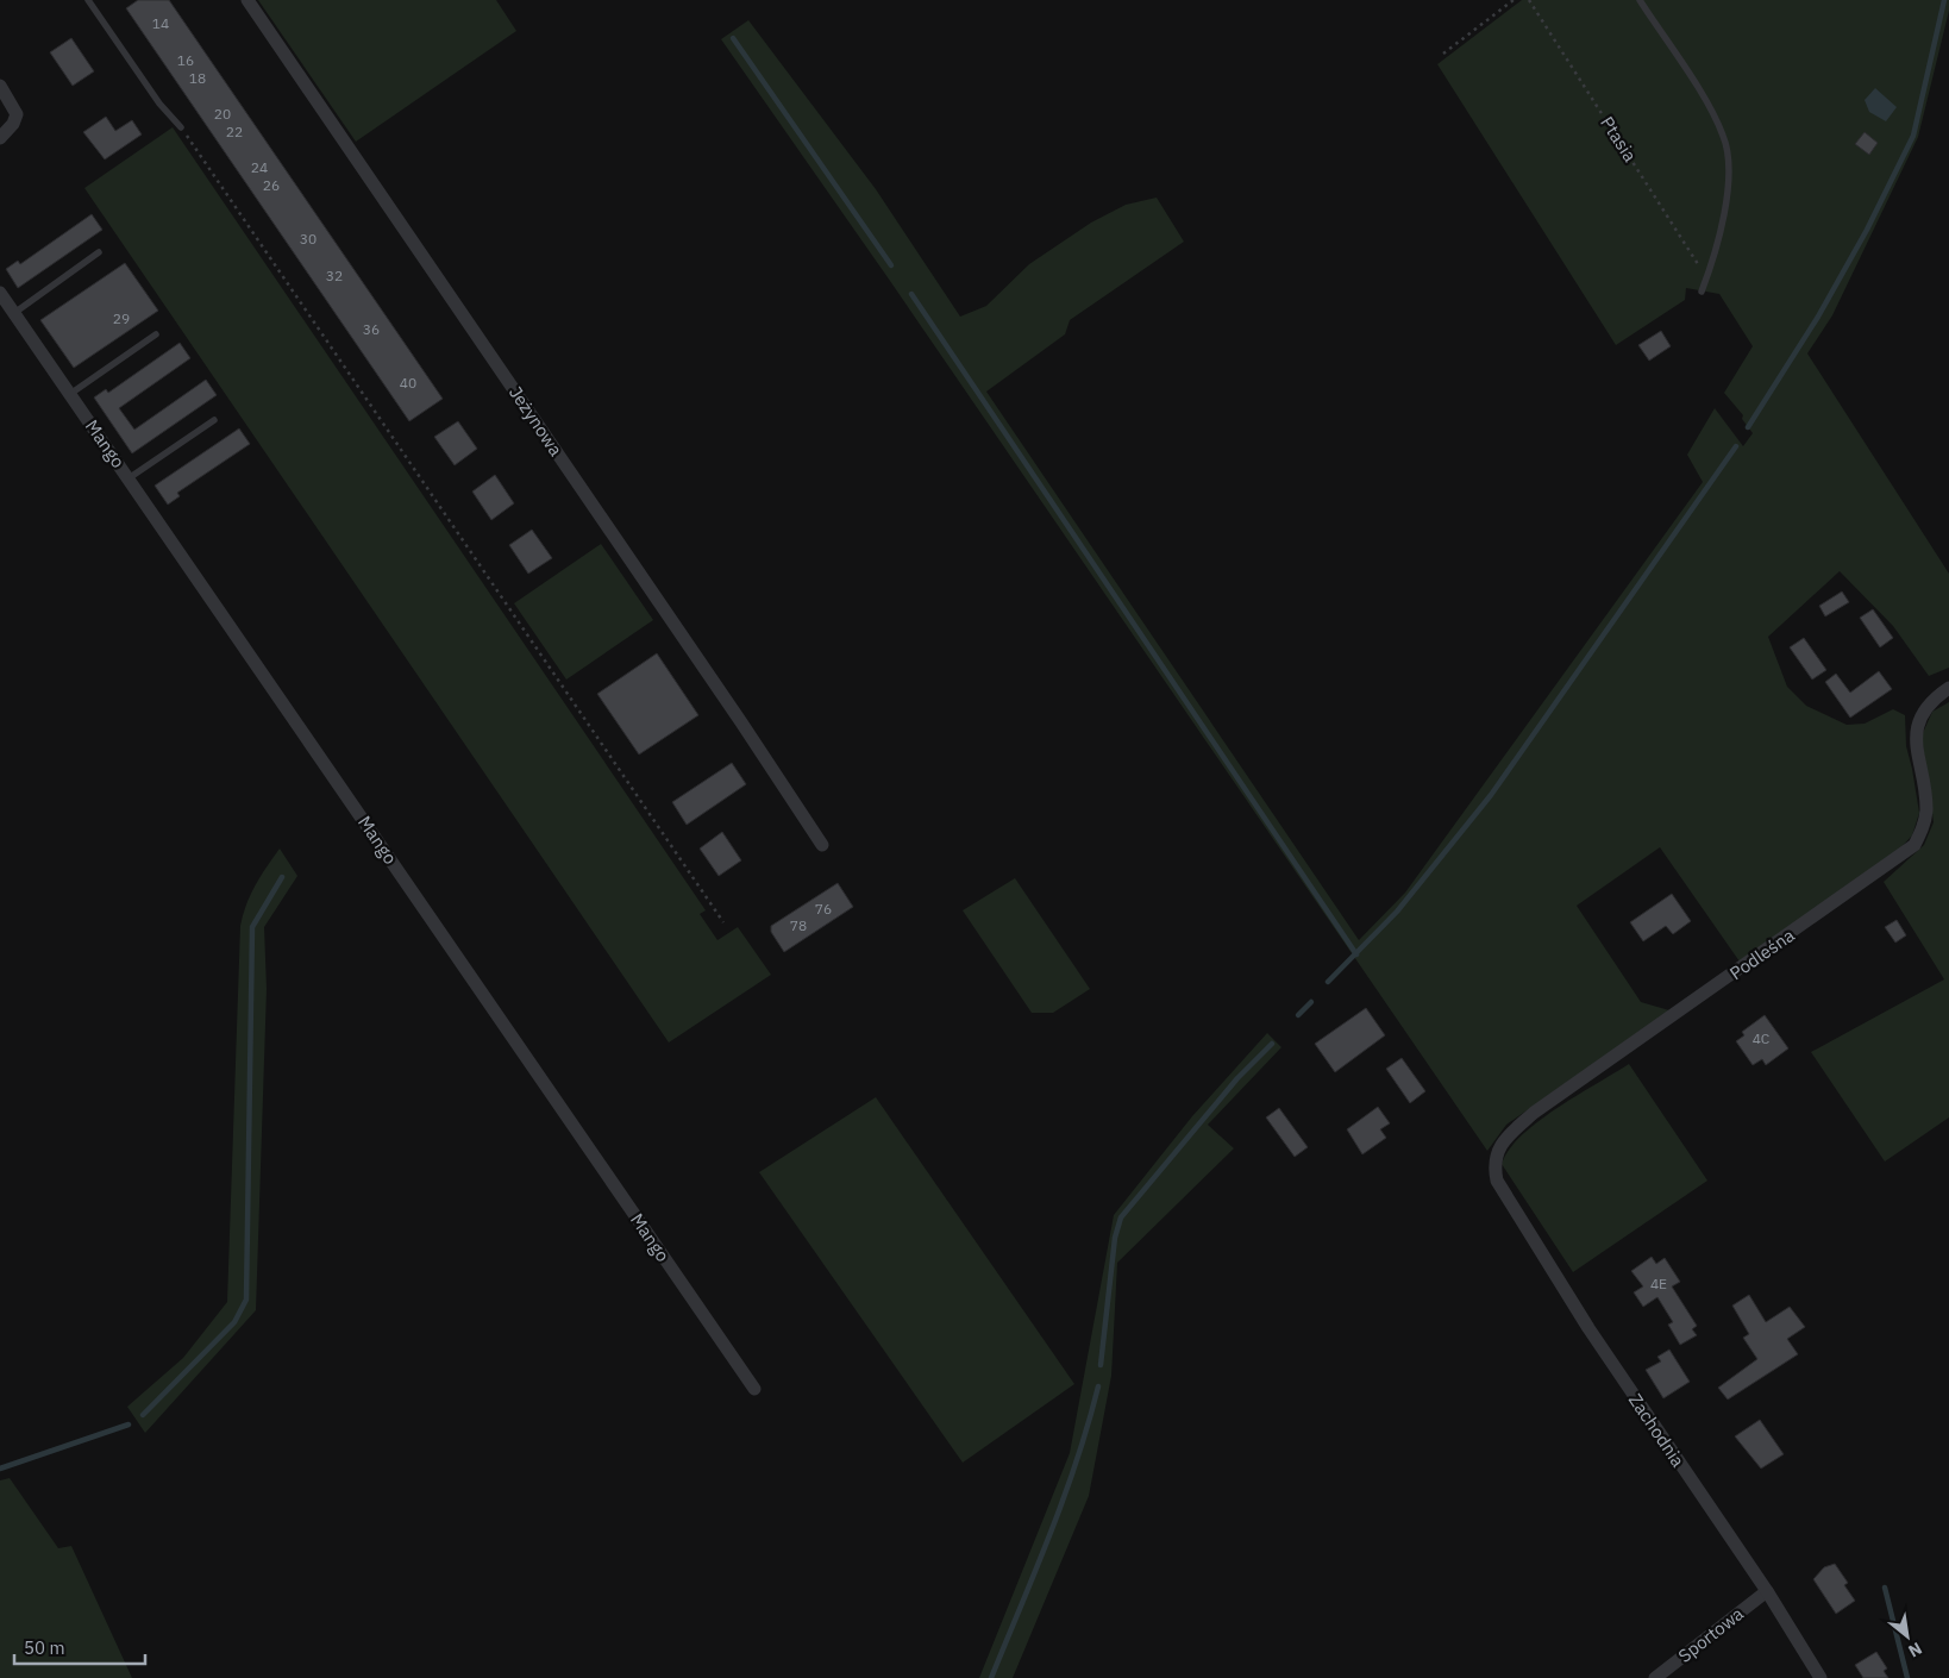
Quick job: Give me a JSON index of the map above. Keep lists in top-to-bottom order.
{
  "streets": {
    "street": [
      "Jeżynowa",
      "Mango",
      "Podleśna",
      "Zachodnia",
      "Sportowa"
    ],
    "path": ["Ptasia"]
  },
  "crossings": [
    ["Podleśna", "Zachodnia"],
    ["Zachodnia", "Sportowa"]
  ],
  "house_numbers": [
    "14",
    "16",
    "18",
    "20",
    "22",
    "24",
    "26",
    "30",
    "32",
    "29",
    "36",
    "40",
    "76",
    "78",
    "4C",
    "4E"
  ],
  "scale_bar": "50 m",
  "north": "bottom right"
}
